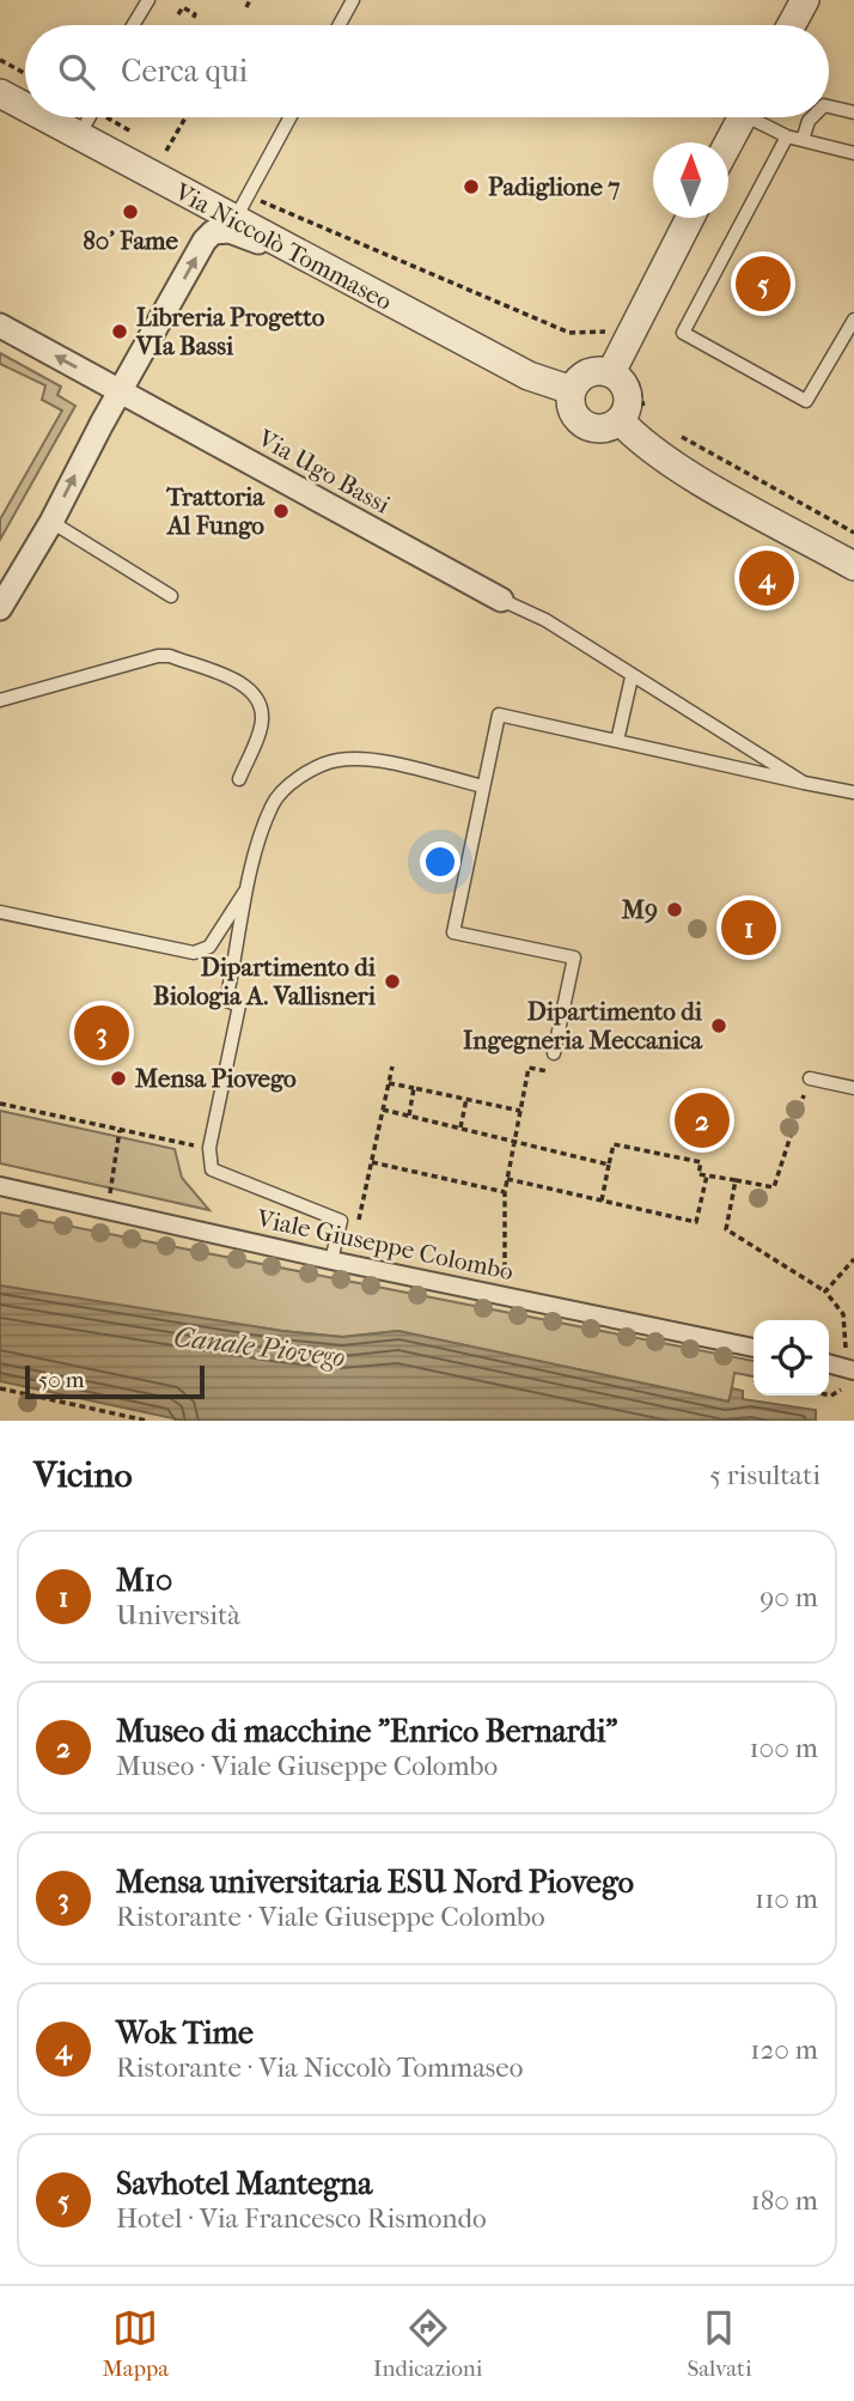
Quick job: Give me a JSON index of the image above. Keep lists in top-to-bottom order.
{
  "streets": {
    "street": ["Via Niccolò Tommaseo", "Via Ugo Bassi", "Viale Giuseppe Colombo"]
  },
  "water": ["Canale Piovego"],
  "places": [
    "Padiglione 7",
    "80' Fame",
    "Libreria Progetto VIa Bassi",
    "Trattoria Al Fungo",
    "M9",
    "Dipartimento di Biologia A. Vallisneri",
    "Dipartimento di Ingegneria Meccanica",
    "Mensa Piovego"
  ],
  "scale_bar": "50 m",
  "north": "top",
  "page": {
    "search": "Cerca qui",
    "pins": [
      "5",
      "4",
      "1",
      "3",
      "2"
    ],
    "scale": "50 m",
    "heading": ["Vicino", "5 risultati"],
    "list": [
      {
        "mark": "1",
        "name": "M10",
        "note": "Università",
        "value": "90 m"
      },
      {
        "mark": "2",
        "name": "Museo di macchine \"Enrico Bernardi\"",
        "note": "Museo · Viale Giuseppe Colombo",
        "value": "100 m"
      },
      {
        "mark": "3",
        "name": "Mensa universitaria ESU Nord Piovego",
        "note": "Ristorante · Viale Giuseppe Colombo",
        "value": "110 m"
      },
      {
        "mark": "4",
        "name": "Wok Time",
        "note": "Ristorante · Via Niccolò Tommaseo",
        "value": "120 m"
      },
      {
        "mark": "5",
        "name": "Savhotel Mantegna",
        "note": "Hotel · Via Francesco Rismondo",
        "value": "180 m"
      }
    ],
    "nav": ["Mappa", "Indicazioni", "Salvati"]
  }
}
